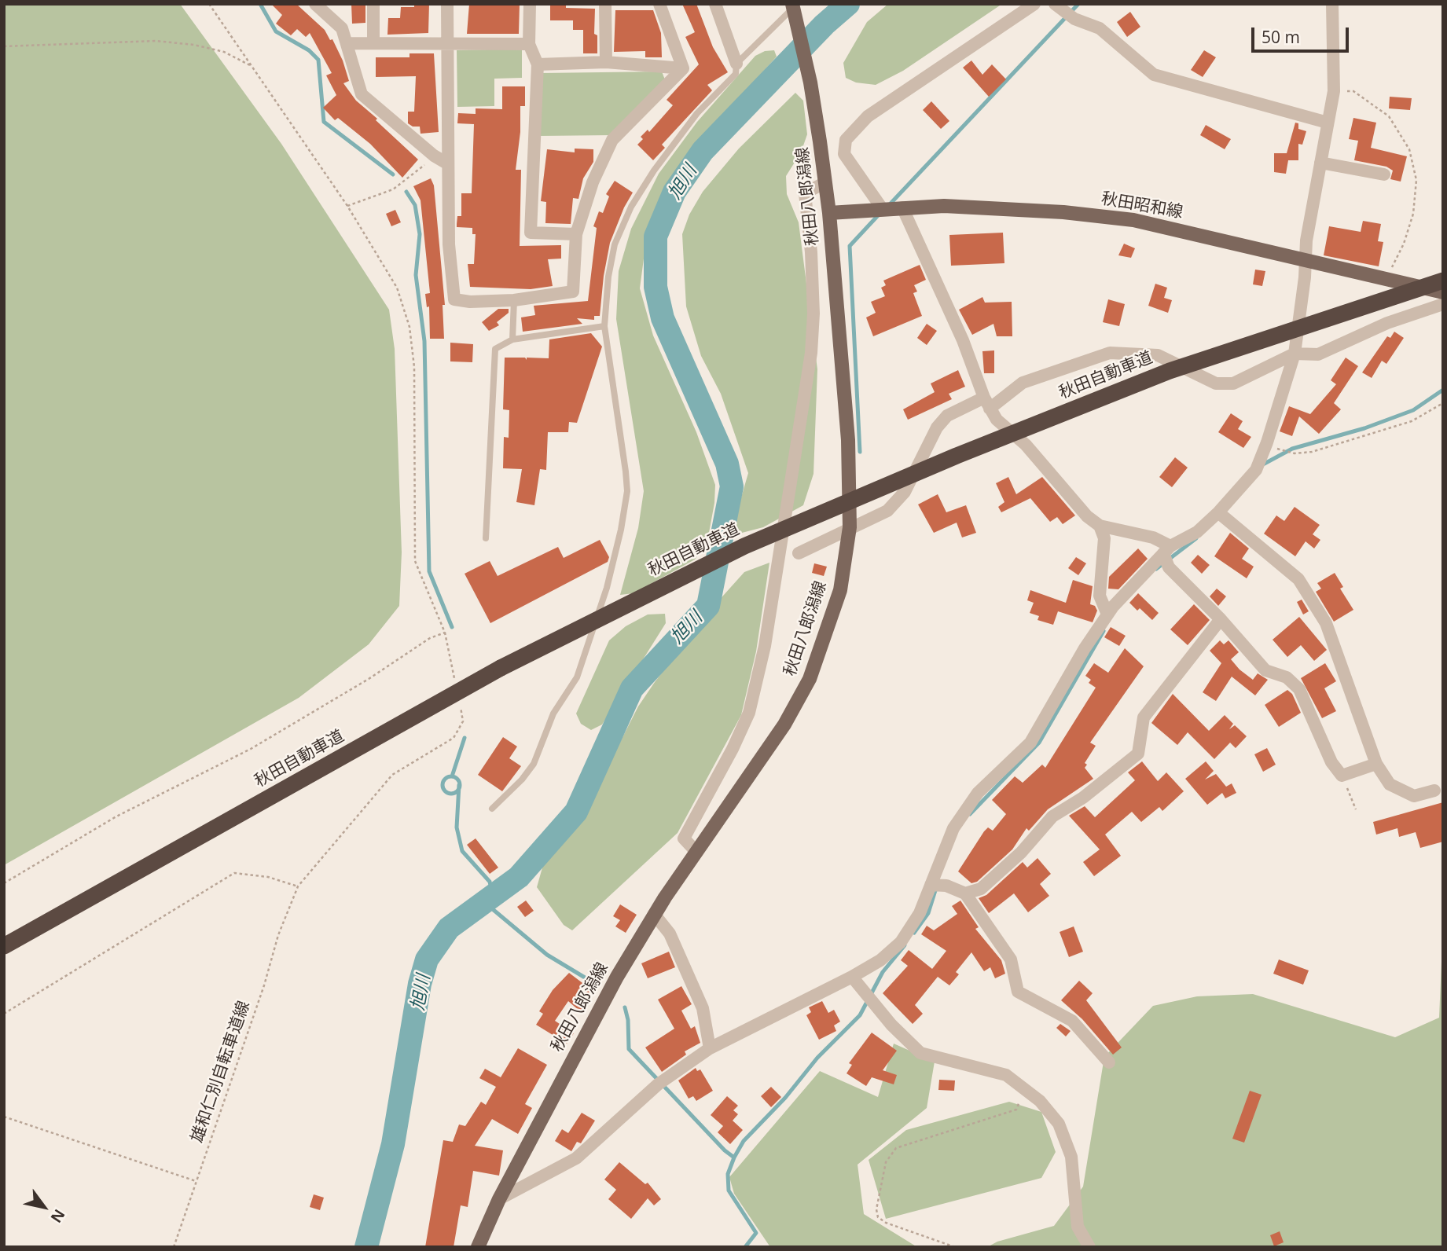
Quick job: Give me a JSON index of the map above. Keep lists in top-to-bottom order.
{
  "streets": {
    "highway": ["秋田自動車道"],
    "main road": ["秋田八郎潟線", "秋田昭和線"],
    "path": ["雄和仁別自転車道線"]
  },
  "crossings": [
    ["秋田八郎潟線", "秋田昭和線"]
  ],
  "water": ["旭川"],
  "scale_bar": "50 m",
  "north": "bottom right"
}
